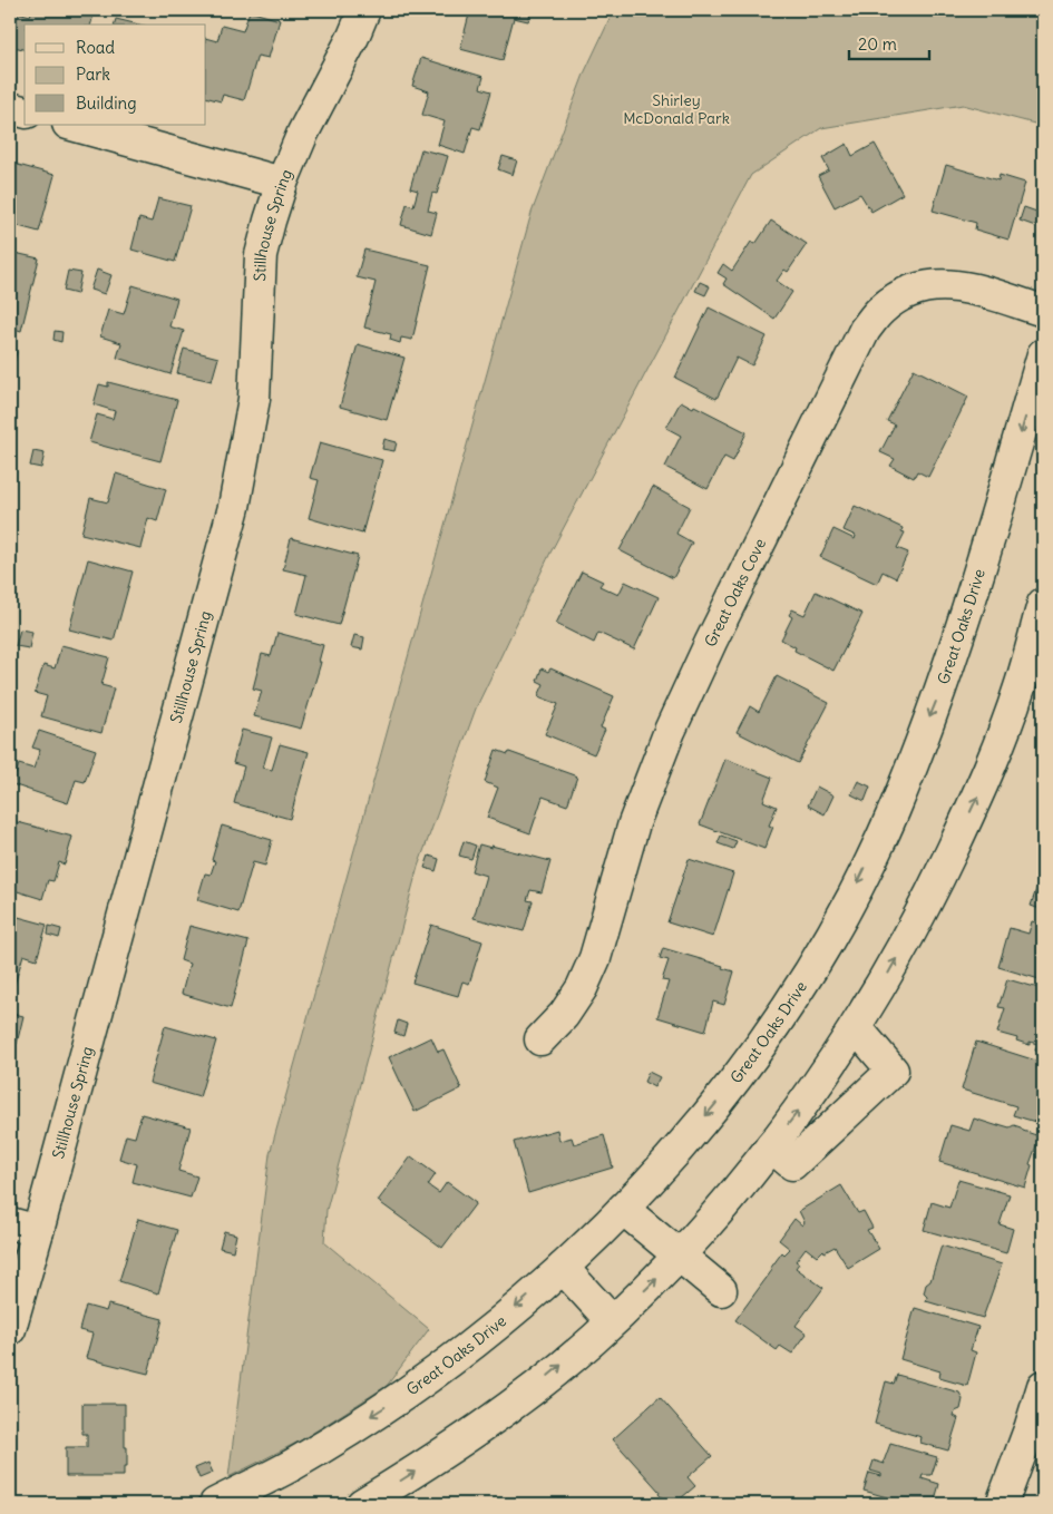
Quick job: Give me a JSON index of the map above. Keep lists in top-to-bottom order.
{
  "streets": {
    "street": ["Stillhouse Spring", "Great Oaks Cove", "Great Oaks Drive"]
  },
  "parks": ["Shirley McDonald Park"],
  "legend": ["Road", "Park", "Building"],
  "scale_bar": "20 m"
}
